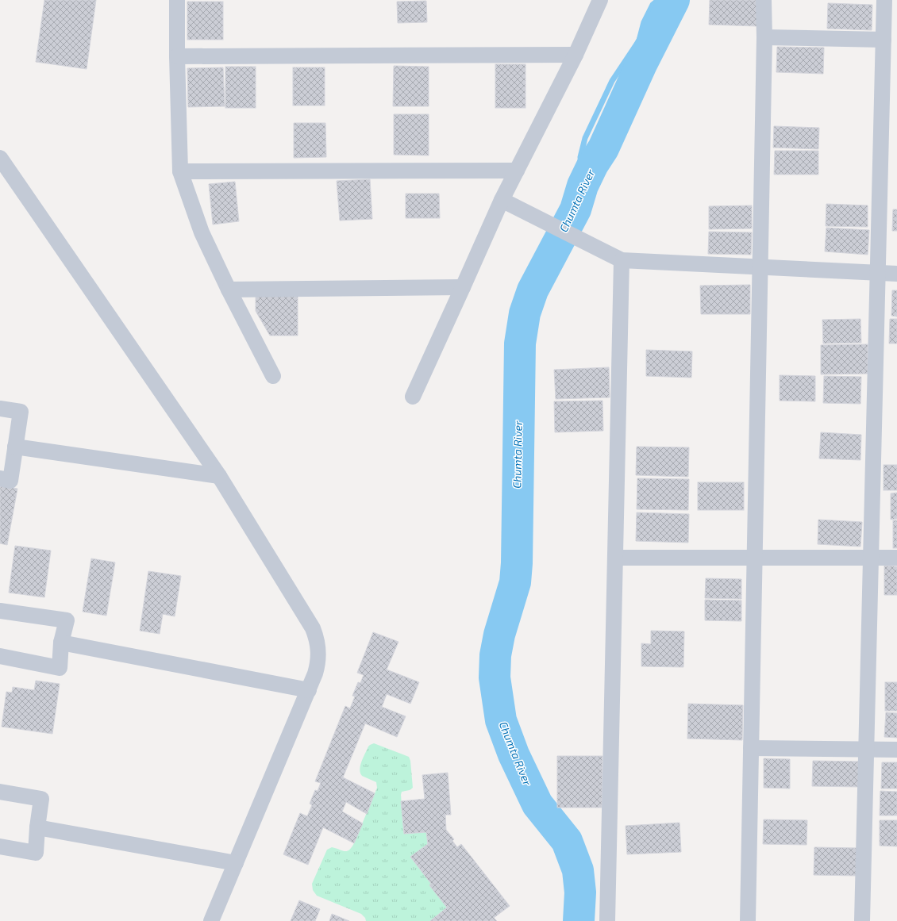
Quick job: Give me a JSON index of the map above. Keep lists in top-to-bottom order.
{
  "water": ["Chumta River"]
}
